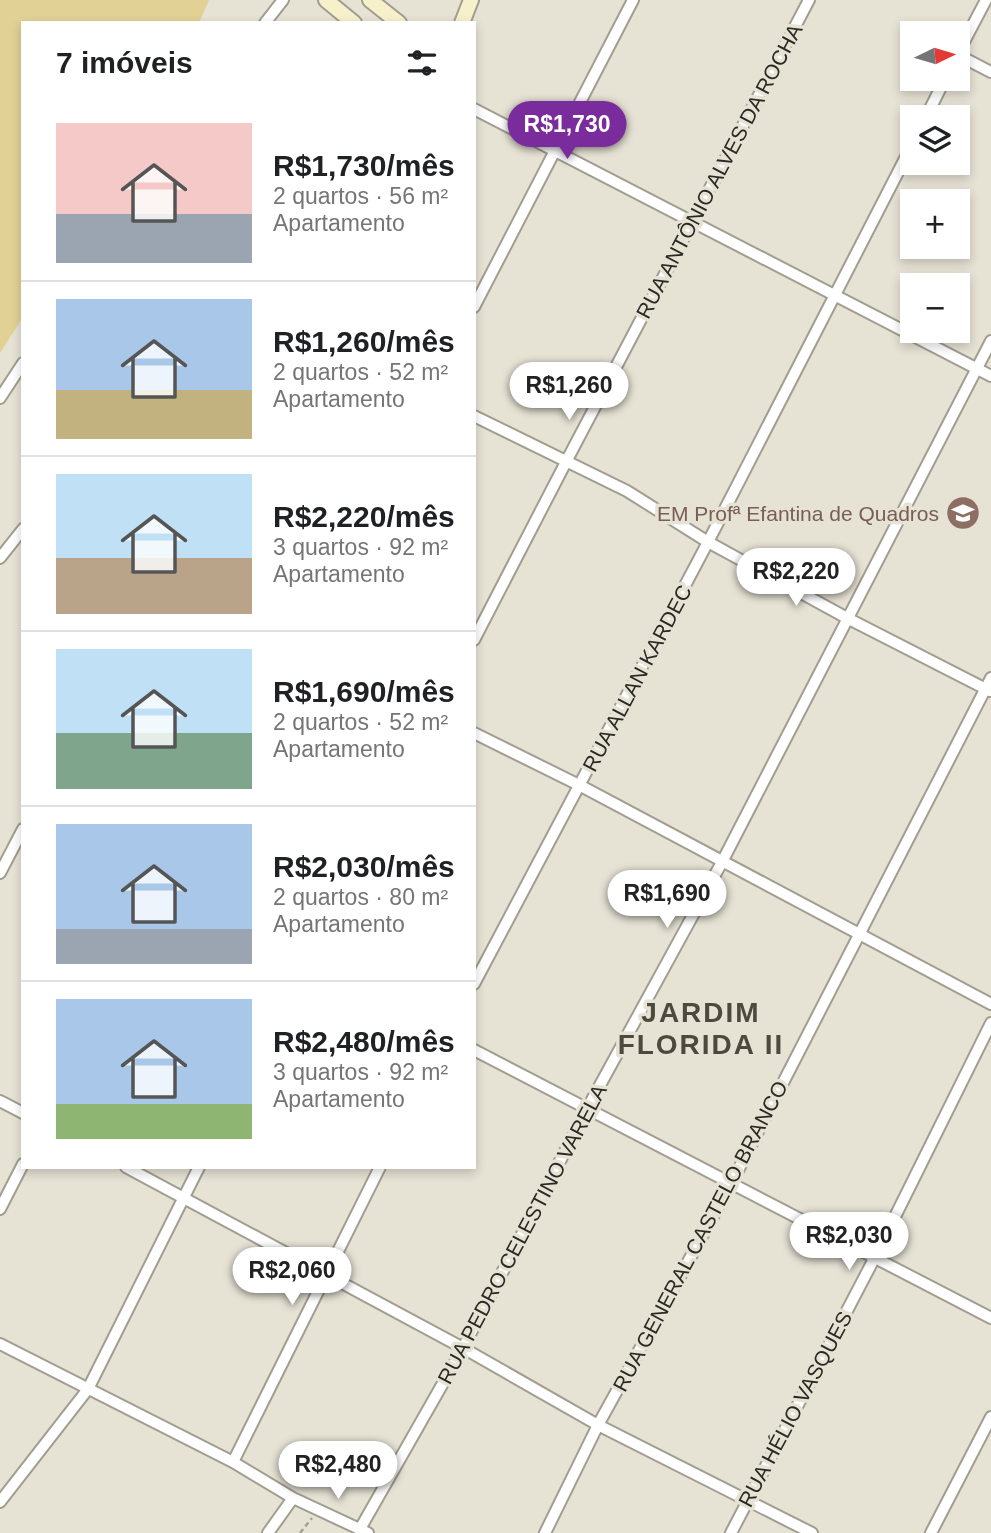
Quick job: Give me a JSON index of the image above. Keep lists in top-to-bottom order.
{
  "streets": {
    "street": [
      "RUA ANTÔNIO ALVES DA ROCHA",
      "RUA ALLAN KARDEC",
      "RUA PEDRO CELESTINO VARELA",
      "RUA GENERAL CASTELO BRANCO",
      "RUA HÉLIO VASQUES"
    ]
  },
  "districts": ["JARDIM FLORIDA II"],
  "places": {
    "school or university": ["EM Profª Efantina de Quadros"]
  },
  "north": "right",
  "page": {
    "map_buttons": ["+", "−"],
    "heading": "7 imóveis",
    "price": [
      "R$1,730",
      "R$1,260",
      "R$2,220",
      "R$1,690",
      "R$2,030",
      "R$2,060",
      "R$2,480"
    ],
    "list": [
      {
        "name": "R$1,730/mês",
        "note": "2 quartos · 56 m² · Apartamento"
      },
      {
        "name": "R$1,260/mês",
        "note": "2 quartos · 52 m² · Apartamento"
      },
      {
        "name": "R$2,220/mês",
        "note": "3 quartos · 92 m² · Apartamento"
      },
      {
        "name": "R$1,690/mês",
        "note": "2 quartos · 52 m² · Apartamento"
      },
      {
        "name": "R$2,030/mês",
        "note": "2 quartos · 80 m² · Apartamento"
      },
      {
        "name": "R$2,480/mês",
        "note": "3 quartos · 92 m² · Apartamento"
      }
    ]
  }
}
